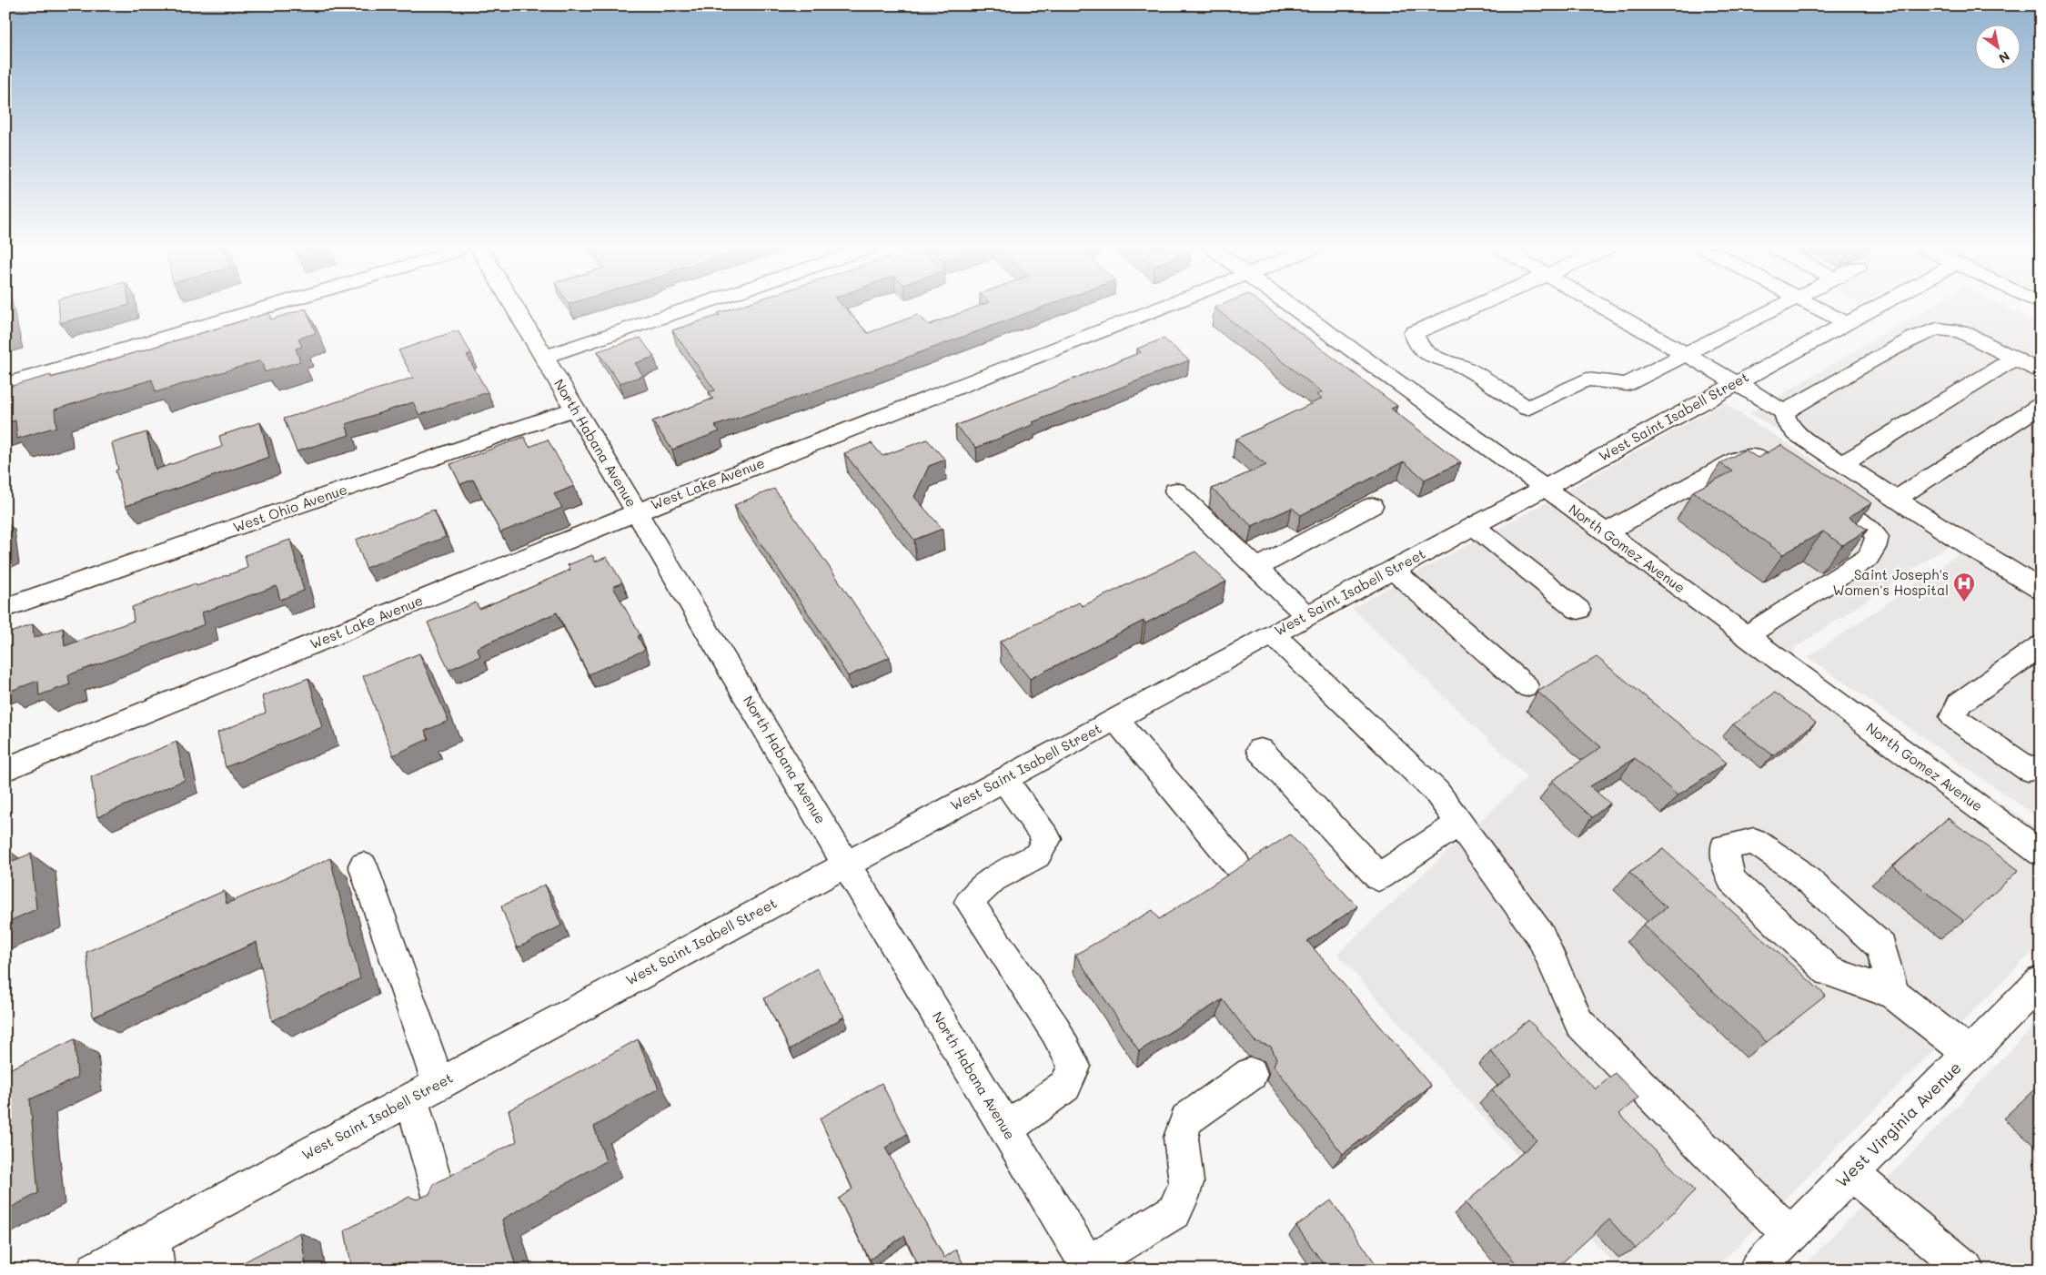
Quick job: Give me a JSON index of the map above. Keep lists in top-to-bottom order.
{
  "streets": {
    "street": [
      "West Saint Isabell Street",
      "North Habana Avenue",
      "West Lake Avenue",
      "West Ohio Avenue",
      "North Gomez Avenue",
      "West Virginia Avenue"
    ]
  },
  "crossings": [
    ["West Saint Isabell Street", "North Habana Avenue"],
    ["West Saint Isabell Street", "North Gomez Avenue"],
    ["North Habana Avenue", "West Lake Avenue"],
    ["North Habana Avenue", "West Ohio Avenue"]
  ],
  "places": {
    "hospital": ["Saint Joseph's Women's Hospital"]
  },
  "north": "bottom right"
}
